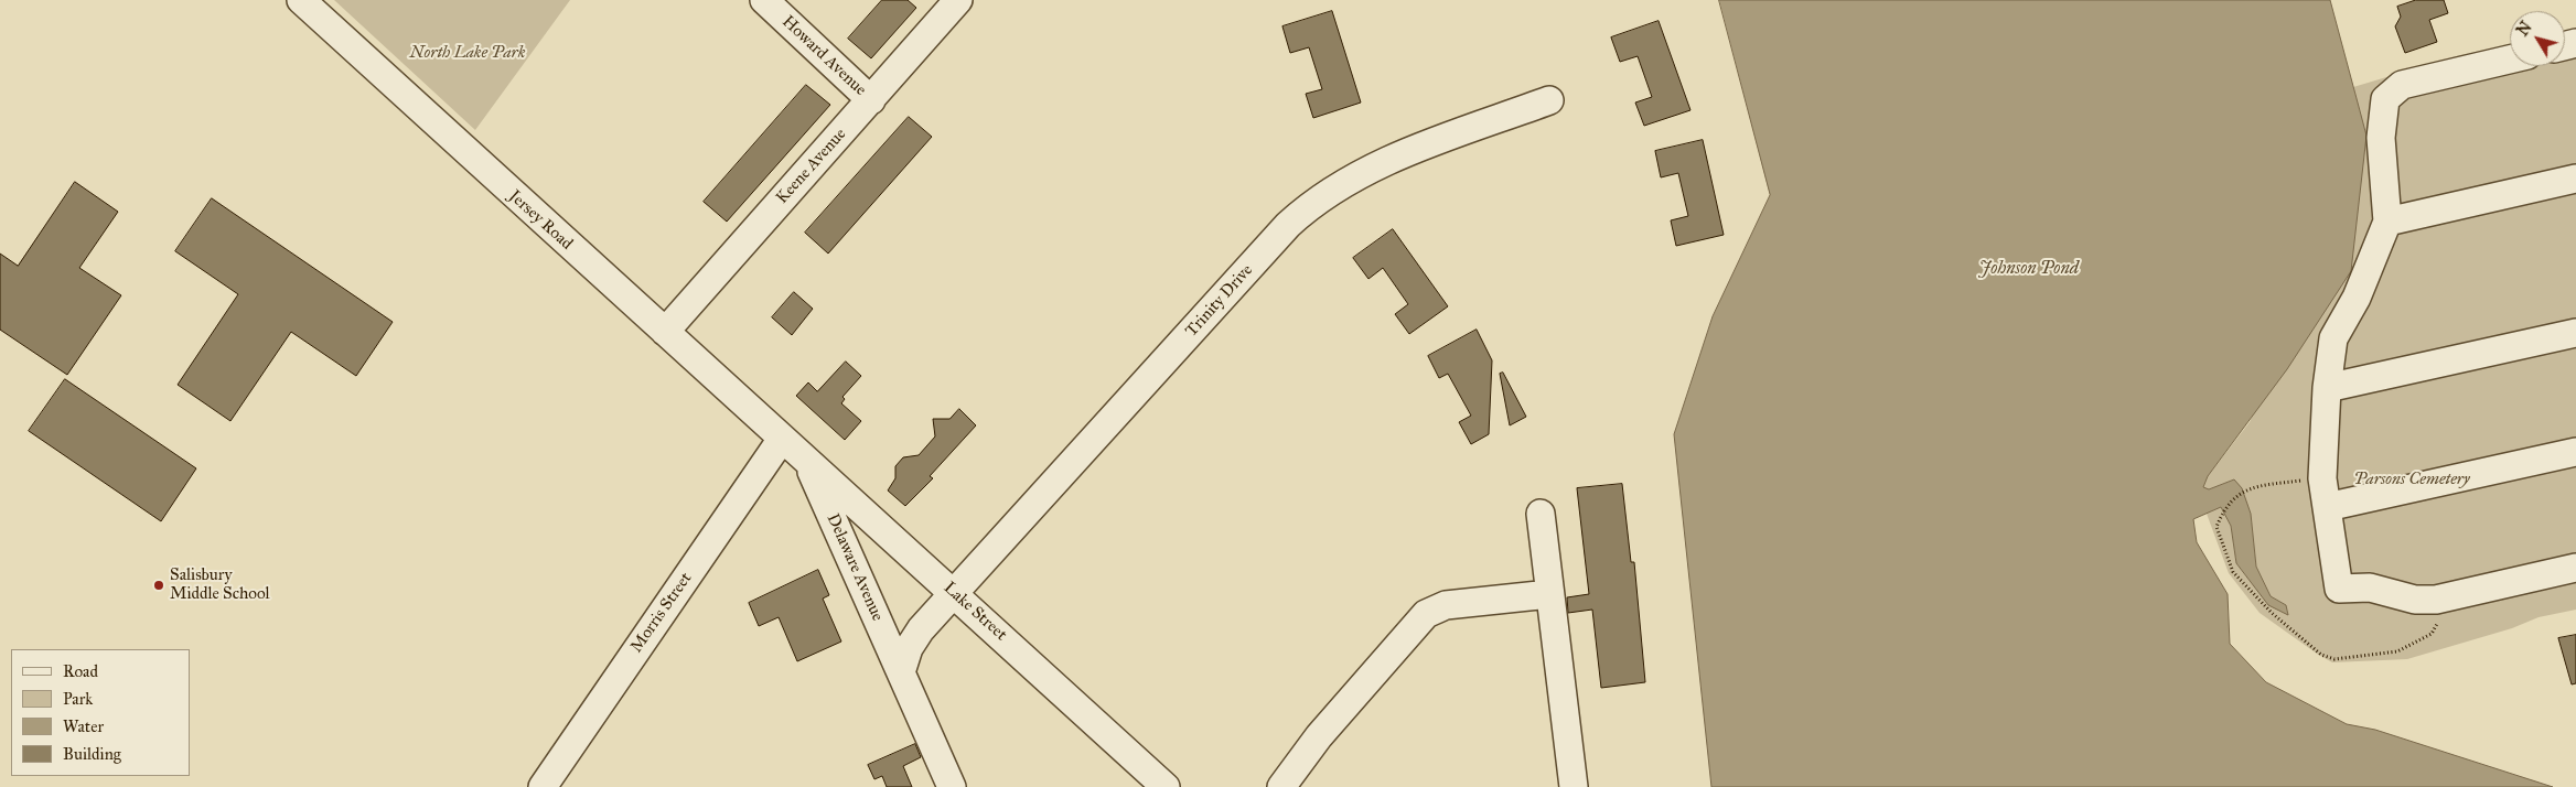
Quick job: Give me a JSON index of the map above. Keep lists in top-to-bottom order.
{
  "streets": {
    "street": [
      "Howard Avenue",
      "Keene Avenue",
      "Jersey Road",
      "Trinity Drive",
      "Delaware Avenue",
      "Lake Street",
      "Morris Street"
    ]
  },
  "crossings": [
    ["Howard Avenue", "Keene Avenue"],
    ["Keene Avenue", "Jersey Road"],
    ["Jersey Road", "Lake Street"],
    ["Jersey Road", "Morris Street"],
    ["Trinity Drive", "Lake Street"],
    ["Delaware Avenue", "Lake Street"],
    ["Lake Street", "Morris Street"]
  ],
  "water": ["Johnson Pond"],
  "parks": ["North Lake Park", "Parsons Cemetery"],
  "places": ["Salisbury Middle School"],
  "legend": [
    "Road",
    "Park",
    "Water",
    "Building"
  ],
  "north": "top left"
}
